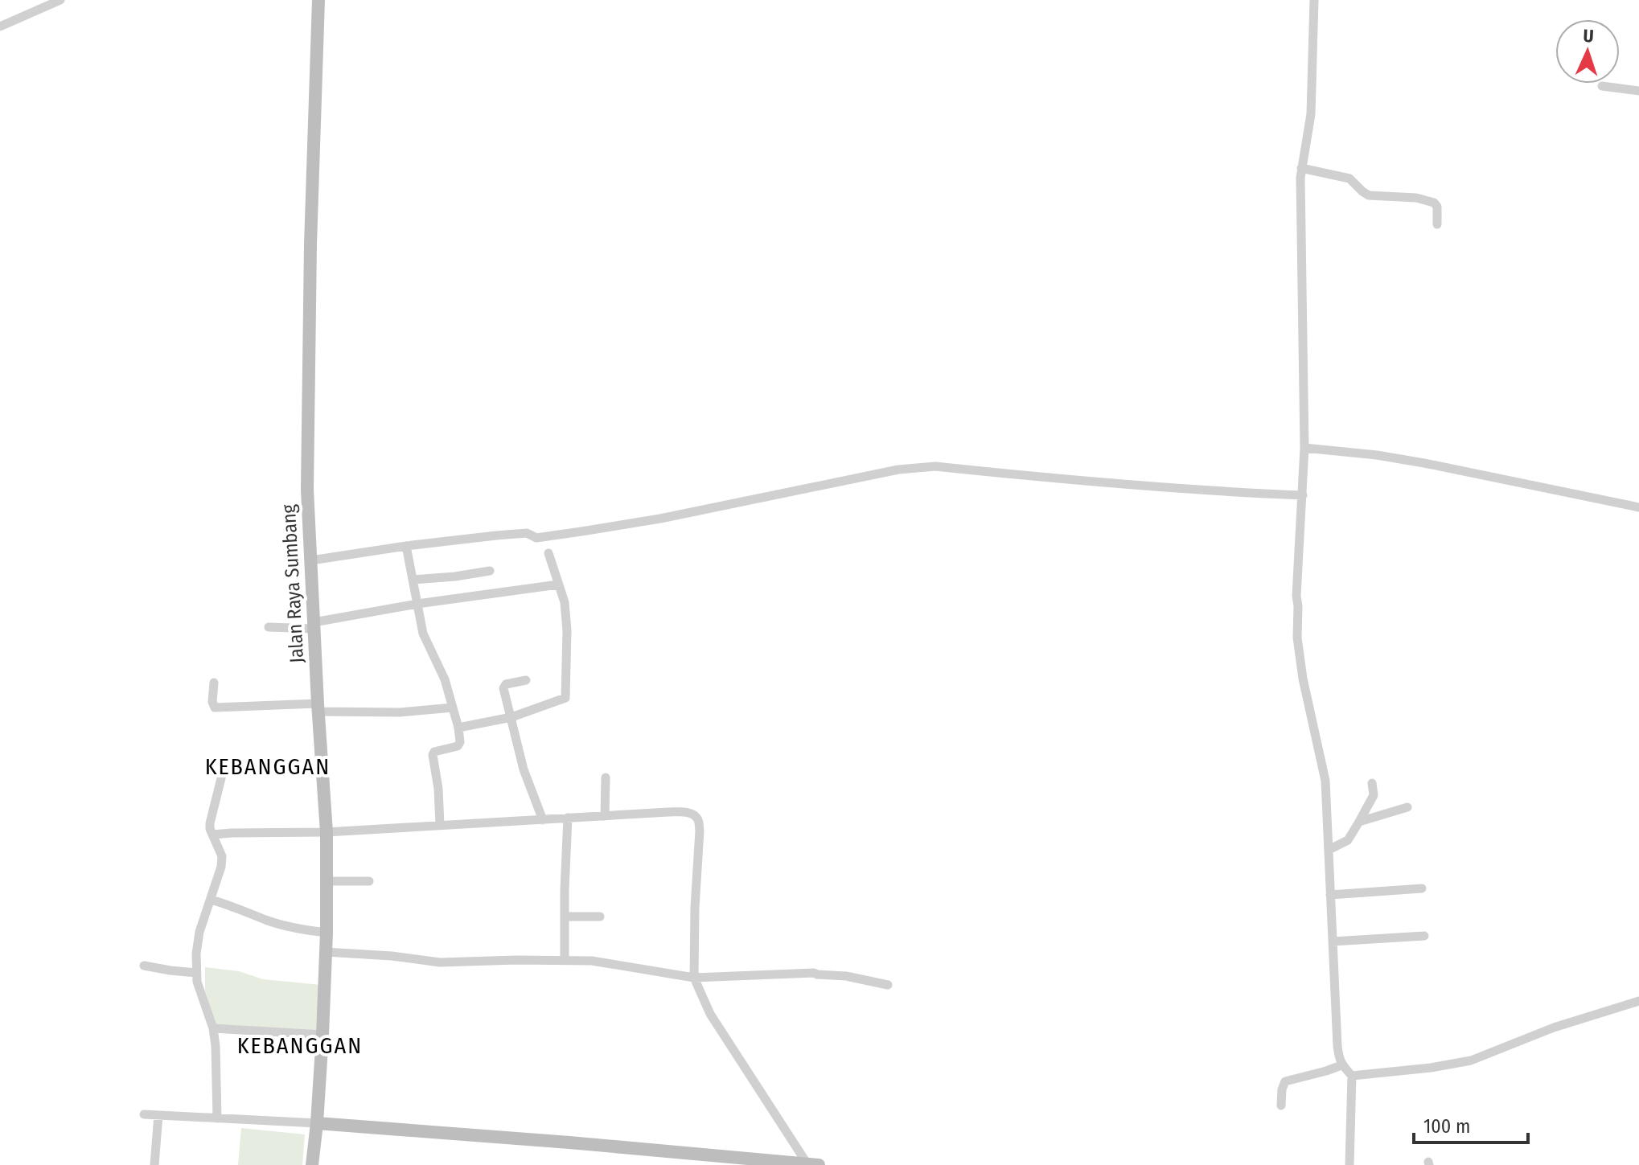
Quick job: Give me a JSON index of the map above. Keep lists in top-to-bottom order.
{
  "streets": {
    "street": ["Jalan Raya Sumbang"]
  },
  "districts": ["KEBANGGAN", "KEBANGGAN"],
  "scale_bar": "100 m",
  "north": "top"
}
